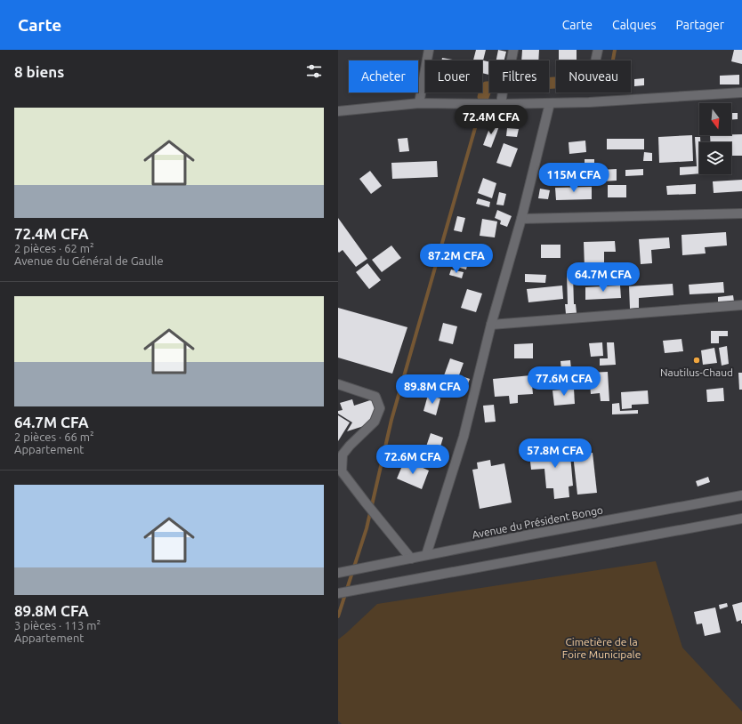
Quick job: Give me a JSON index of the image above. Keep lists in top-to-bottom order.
{
  "streets": {
    "street": ["Avenue du Président Bongo"]
  },
  "parks": ["Cimetière de la Foire Municipale"],
  "places": ["Nautilus-Chaud"],
  "north": "bottom",
  "page": {
    "header": "Carte",
    "nav": ["Carte", "Calques", "Partager"],
    "heading": "8 biens",
    "chip": [
      "Acheter",
      "Louer",
      "Filtres",
      "Nouveau"
    ],
    "list": [
      {
        "name": "72.4M CFA",
        "note": "2 pièces · 62 m² · Avenue du Général de Gaulle"
      },
      {
        "name": "64.7M CFA",
        "note": "2 pièces · 66 m² · Appartement"
      },
      {
        "name": "89.8M CFA",
        "note": "3 pièces · 113 m² · Appartement"
      }
    ],
    "price": [
      "72.4M CFA",
      "115M CFA",
      "87.2M CFA",
      "64.7M CFA",
      "77.6M CFA",
      "89.8M CFA",
      "57.8M CFA",
      "72.6M CFA"
    ]
  }
}
